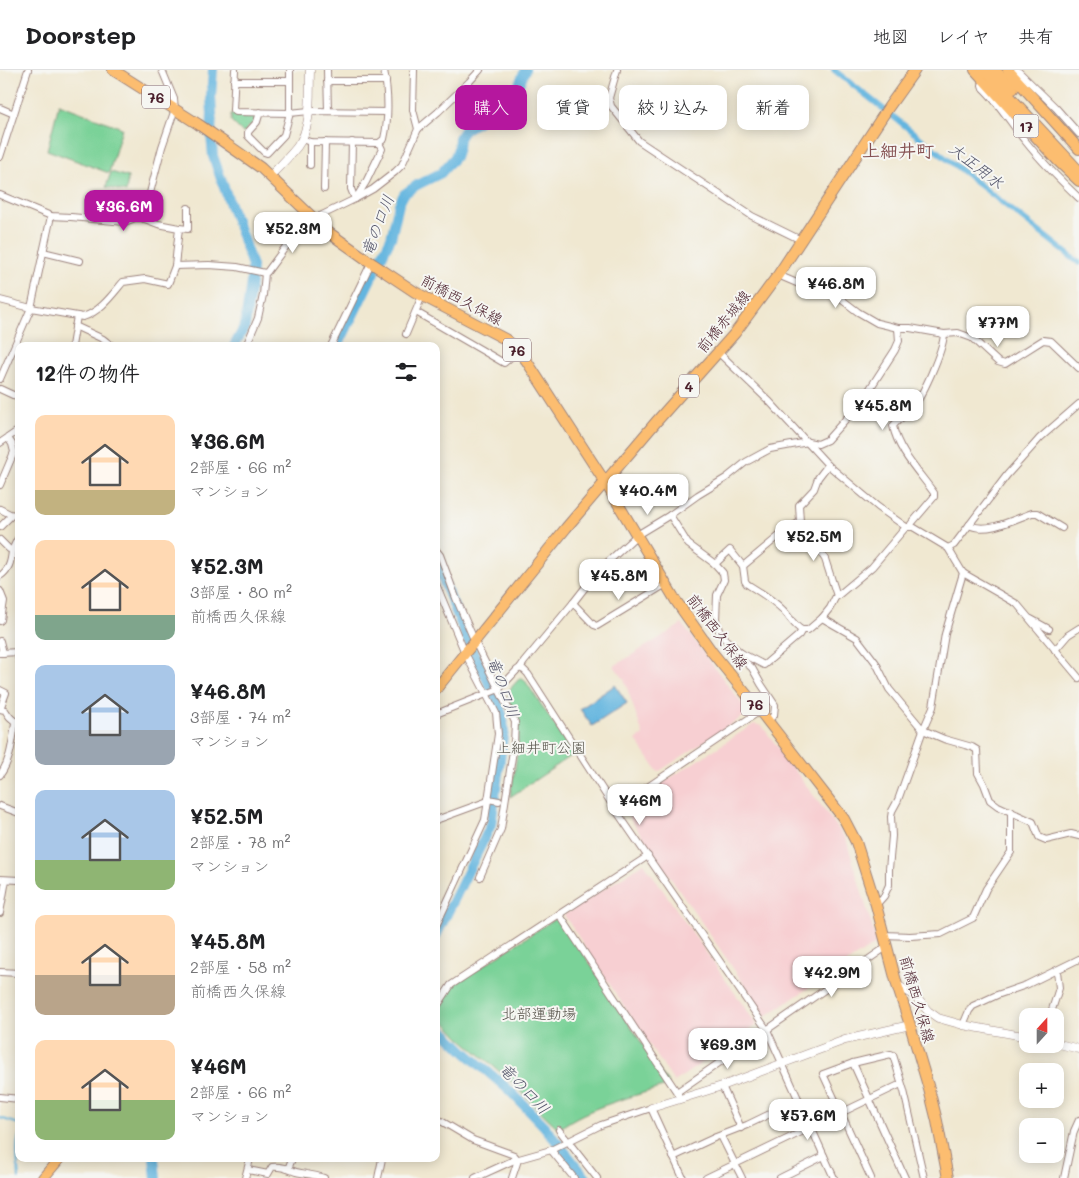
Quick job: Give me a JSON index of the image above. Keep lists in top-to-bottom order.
{
  "streets": {
    "main road": [
      "76",
      "17",
      "前橋西久保線",
      "前橋赤城線",
      "4"
    ]
  },
  "crossings": [
    ["前橋西久保線", "前橋赤城線"]
  ],
  "districts": ["上細井町"],
  "water": ["大正用水", "竜の口川"],
  "parks": ["上細井町公園", "北部運動場"],
  "north": "top",
  "page": {
    "header": "Doorstep",
    "nav": ["地図", "レイヤ", "共有"],
    "chip": [
      "購入",
      "賃貸",
      "絞り込み",
      "新着"
    ],
    "price": [
      "¥36.6M",
      "¥52.3M",
      "¥46.8M",
      "¥77M",
      "¥45.8M",
      "¥40.4M",
      "¥52.5M",
      "¥45.8M",
      "¥46M",
      "¥42.9M",
      "¥69.3M",
      "¥57.6M"
    ],
    "heading": "12件の物件",
    "list": [
      {
        "name": "¥36.6M",
        "note": "2部屋 · 66 m² · マンション"
      },
      {
        "name": "¥52.3M",
        "note": "3部屋 · 80 m² · 前橋西久保線"
      },
      {
        "name": "¥46.8M",
        "note": "3部屋 · 74 m² · マンション"
      },
      {
        "name": "¥52.5M",
        "note": "2部屋 · 78 m² · マンション"
      },
      {
        "name": "¥45.8M",
        "note": "2部屋 · 58 m² · 前橋西久保線"
      },
      {
        "name": "¥46M",
        "note": "2部屋 · 66 m² · マンション"
      }
    ],
    "map_buttons": ["+", "−"]
  }
}
